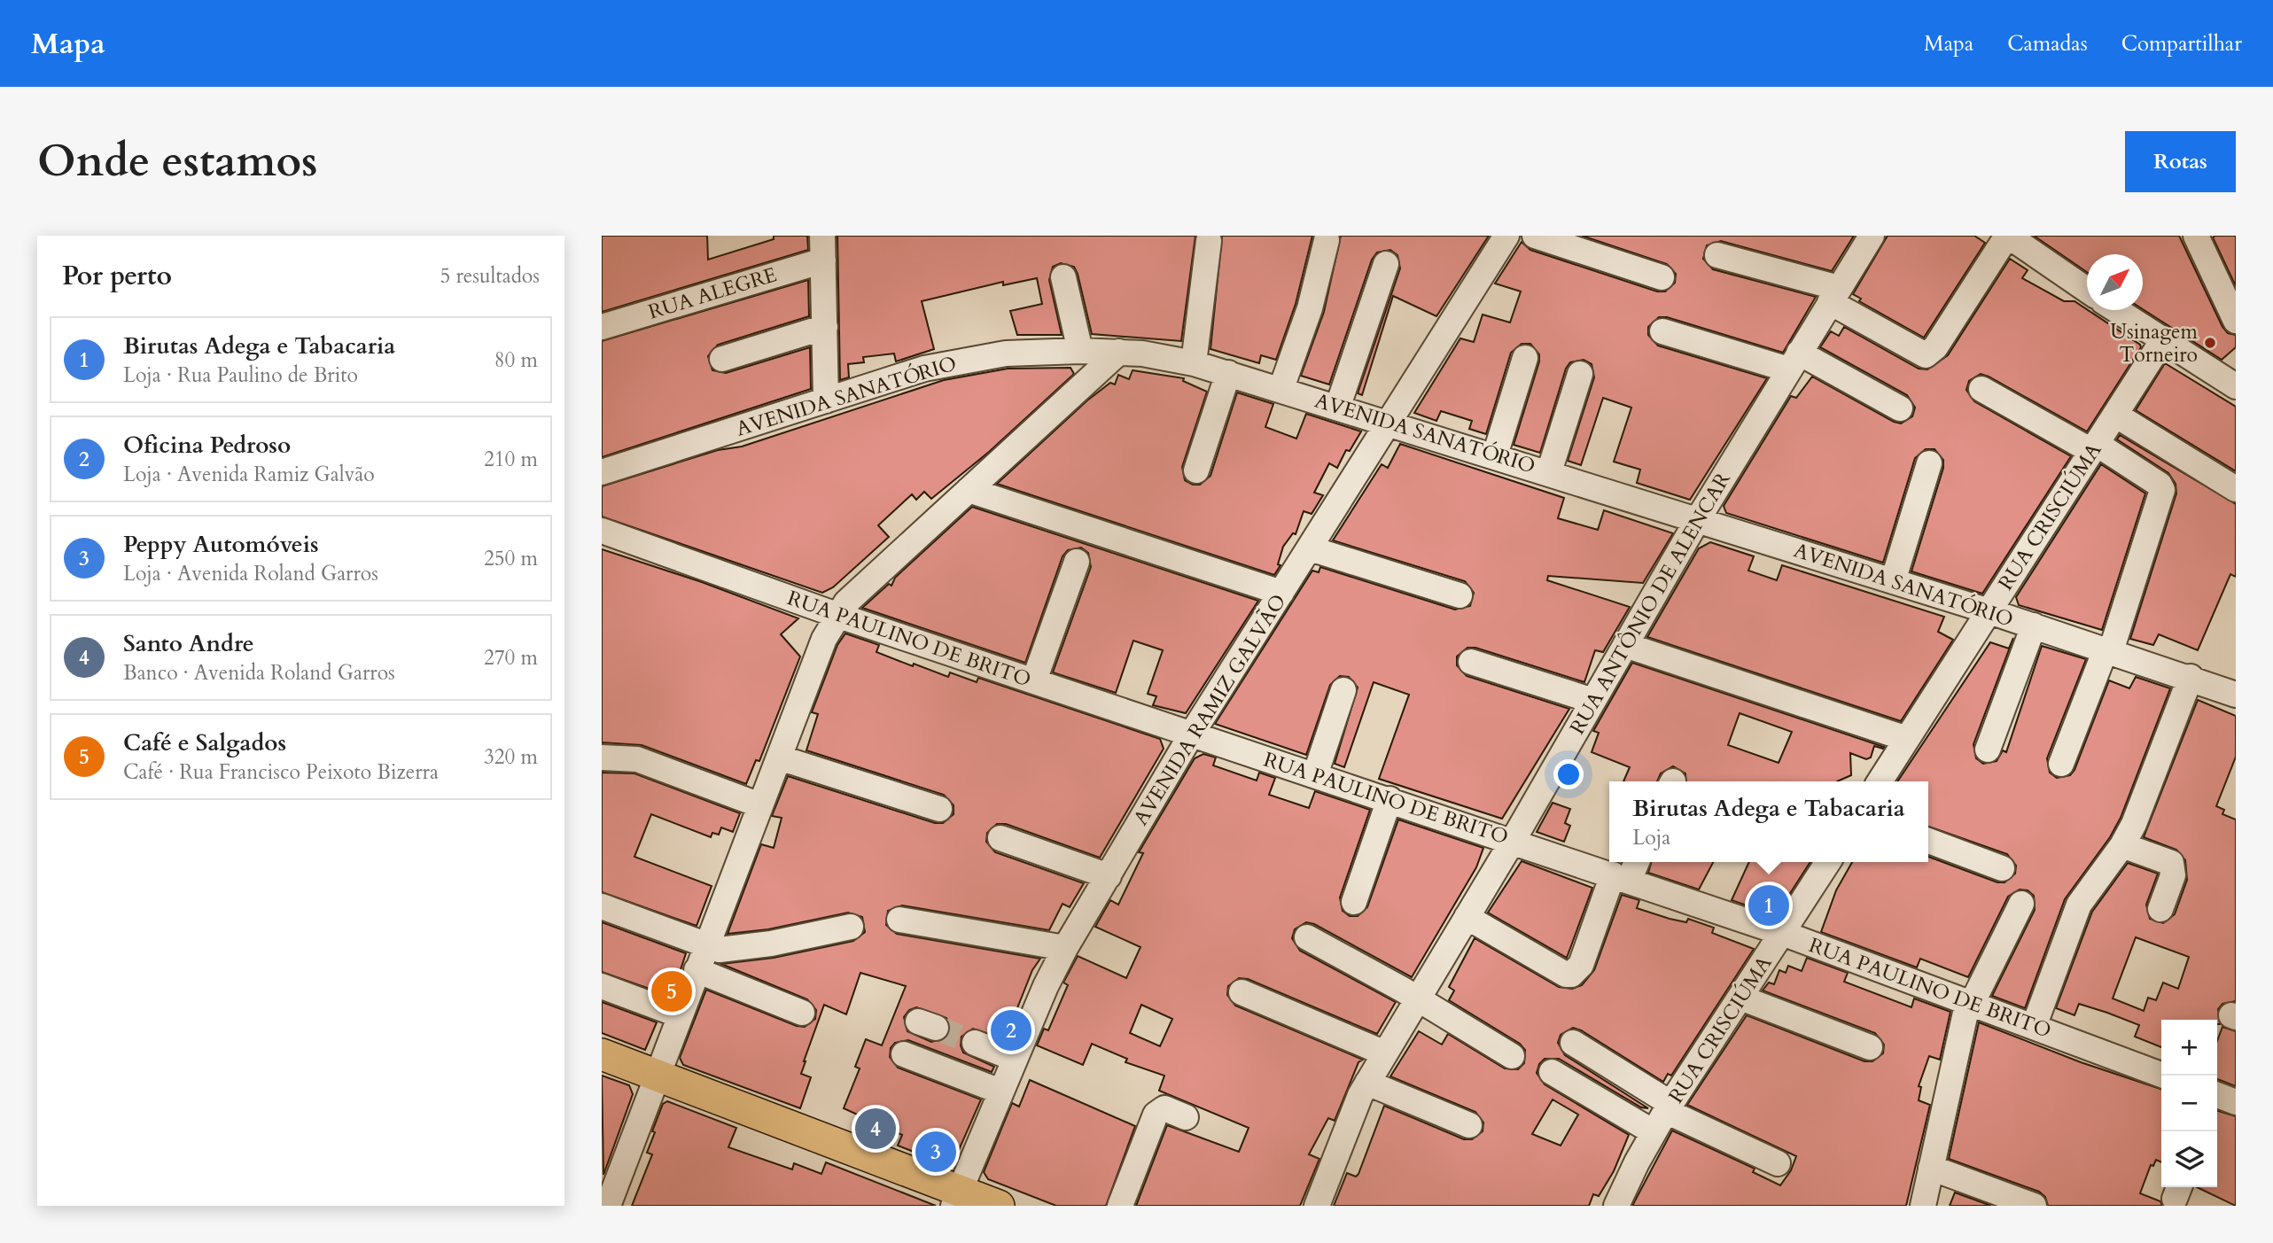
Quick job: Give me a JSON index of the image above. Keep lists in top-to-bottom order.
{
  "streets": {
    "street": [
      "RUA ALEGRE",
      "AVENIDA SANATÓRIO",
      "RUA CRISCIÚMA",
      "RUA ANTÔNIO DE ALENCAR",
      "RUA PAULINO DE BRITO",
      "AVENIDA RAMIZ GALVÃO"
    ]
  },
  "crossings": [
    ["AVENIDA SANATÓRIO", "RUA CRISCIÚMA"],
    ["AVENIDA SANATÓRIO", "RUA ANTÔNIO DE ALENCAR"],
    ["AVENIDA SANATÓRIO", "AVENIDA RAMIZ GALVÃO"],
    ["RUA CRISCIÚMA", "RUA PAULINO DE BRITO"],
    ["RUA ANTÔNIO DE ALENCAR", "RUA PAULINO DE BRITO"],
    ["RUA PAULINO DE BRITO", "AVENIDA RAMIZ GALVÃO"]
  ],
  "places": ["Usinagem Torneiro"],
  "north": "top right",
  "page": {
    "header": "Mapa",
    "nav": ["Mapa", "Camadas", "Compartilhar"],
    "buttons": "Rotas",
    "title": "Onde estamos",
    "heading": ["Por perto", "5 resultados"],
    "list": [
      {
        "mark": "1",
        "name": "Birutas Adega e Tabacaria",
        "note": "Loja · Rua Paulino de Brito",
        "value": "80 m"
      },
      {
        "mark": "2",
        "name": "Oficina Pedroso",
        "note": "Loja · Avenida Ramiz Galvão",
        "value": "210 m"
      },
      {
        "mark": "3",
        "name": "Peppy Automóveis",
        "note": "Loja · Avenida Roland Garros",
        "value": "250 m"
      },
      {
        "mark": "4",
        "name": "Santo Andre",
        "note": "Banco · Avenida Roland Garros",
        "value": "270 m"
      },
      {
        "mark": "5",
        "name": "Café e Salgados",
        "note": "Café · Rua Francisco Peixoto Bizerra",
        "value": "320 m"
      }
    ],
    "popup": ["Birutas Adega e Tabacaria", "Loja"],
    "pins": [
      "1",
      "5",
      "2",
      "4",
      "3"
    ],
    "map_buttons": ["+", "−"]
  }
}
